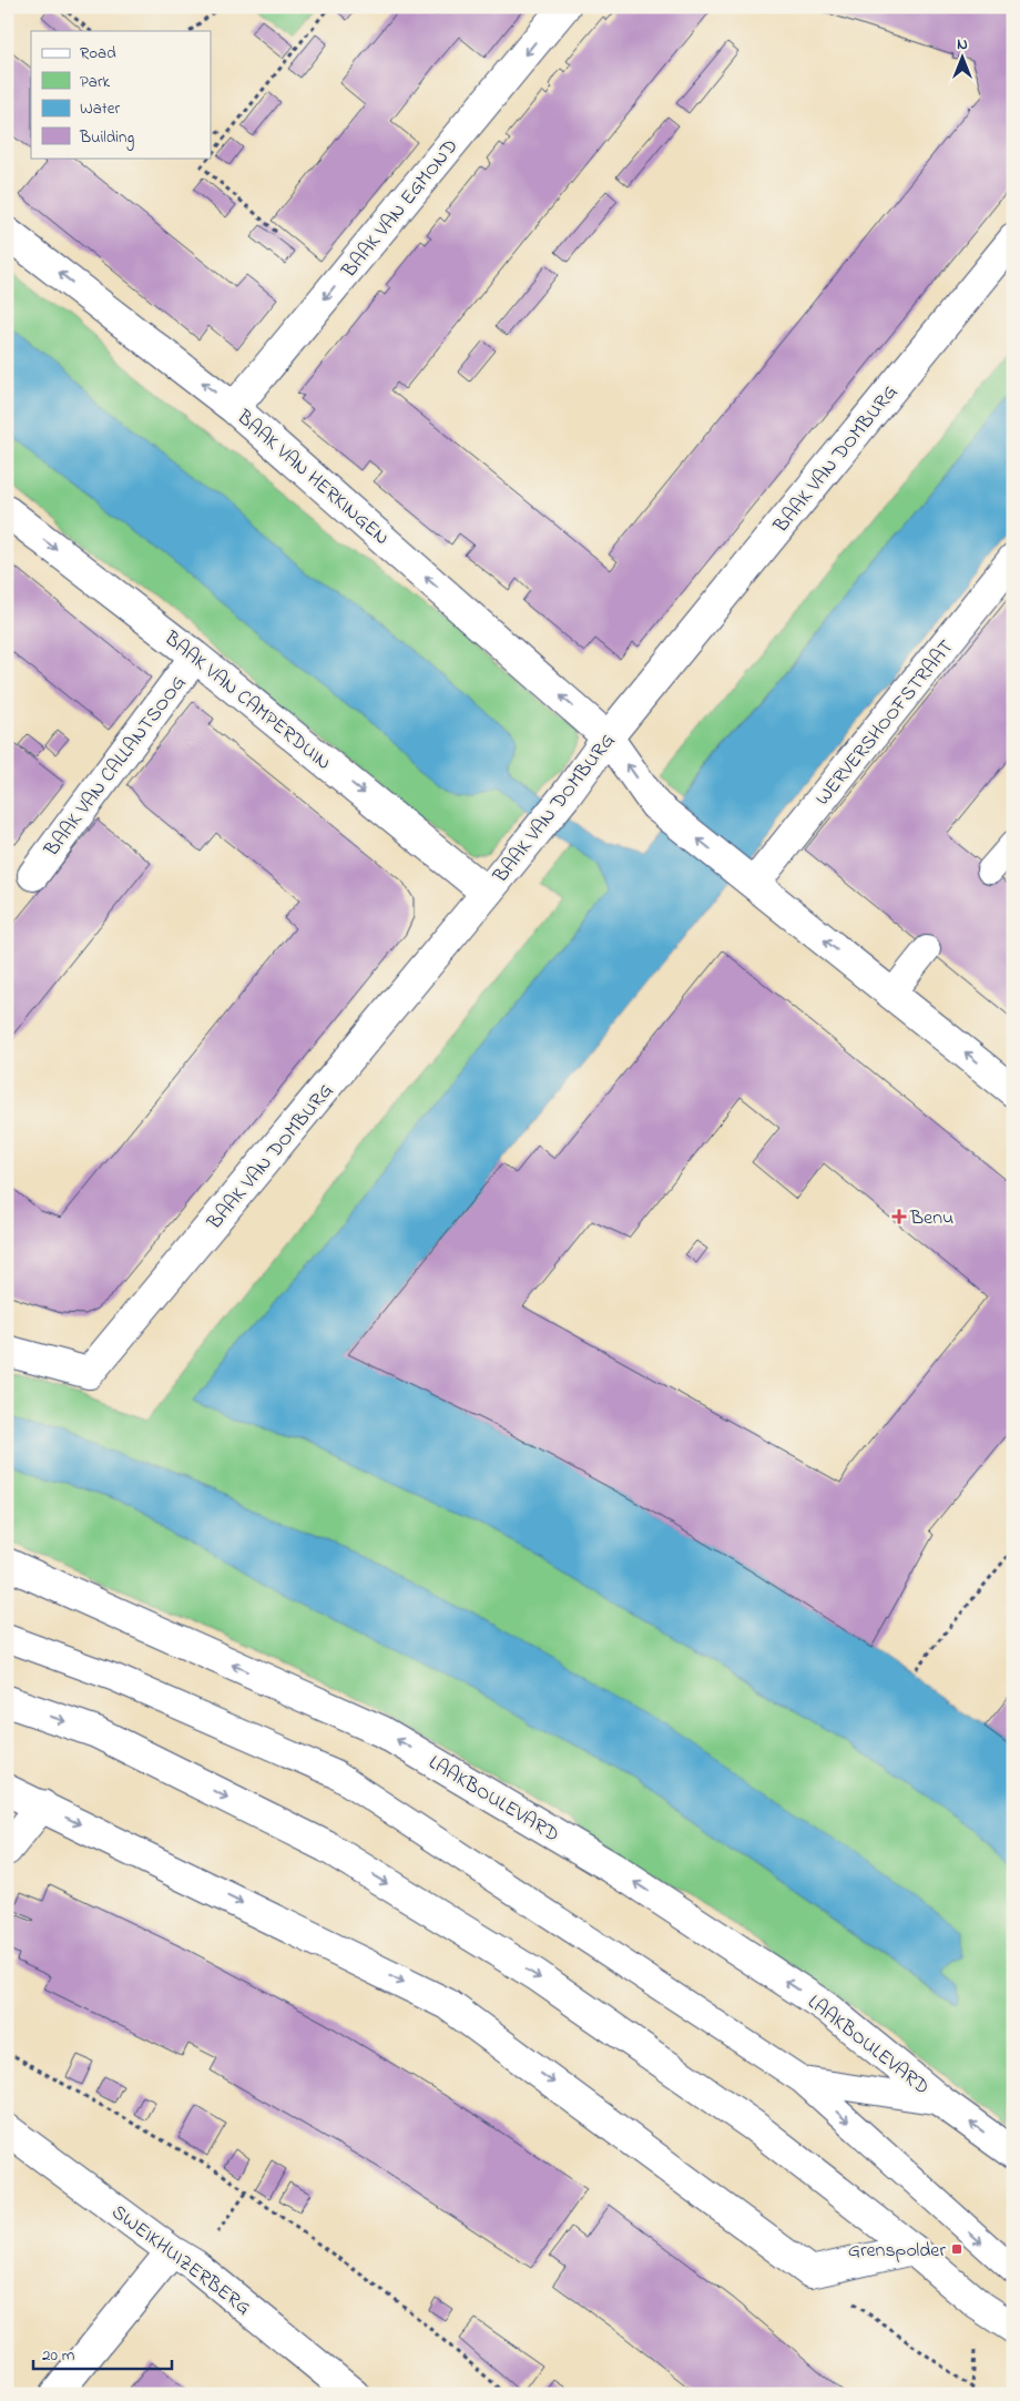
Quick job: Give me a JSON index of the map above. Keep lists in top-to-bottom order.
{
  "streets": {
    "street": [
      "BAAK VAN EGMOND",
      "BAAK VAN DOMBURG",
      "BAAK VAN HERKINGEN",
      "BAAK VAN CAMPERDUIN",
      "WERVERSHOOFSTRAAT",
      "BAAK VAN CALLANTSOOG",
      "LAAKBOULEVARD",
      "SWEIKHUIZERBERG"
    ]
  },
  "crossings": [
    ["BAAK VAN EGMOND", "BAAK VAN HERKINGEN"],
    ["BAAK VAN DOMBURG", "BAAK VAN HERKINGEN"],
    ["BAAK VAN DOMBURG", "BAAK VAN CAMPERDUIN"],
    ["BAAK VAN CAMPERDUIN", "BAAK VAN CALLANTSOOG"]
  ],
  "one_way": ["BAAK VAN EGMOND", "BAAK VAN HERKINGEN", "BAAK VAN CAMPERDUIN"],
  "places": {
    "health": ["Benu"],
    "transit": ["Grenspolder"]
  },
  "legend": [
    "Road",
    "Park",
    "Water",
    "Building"
  ],
  "scale_bar": "20 m",
  "north": "top"
}
